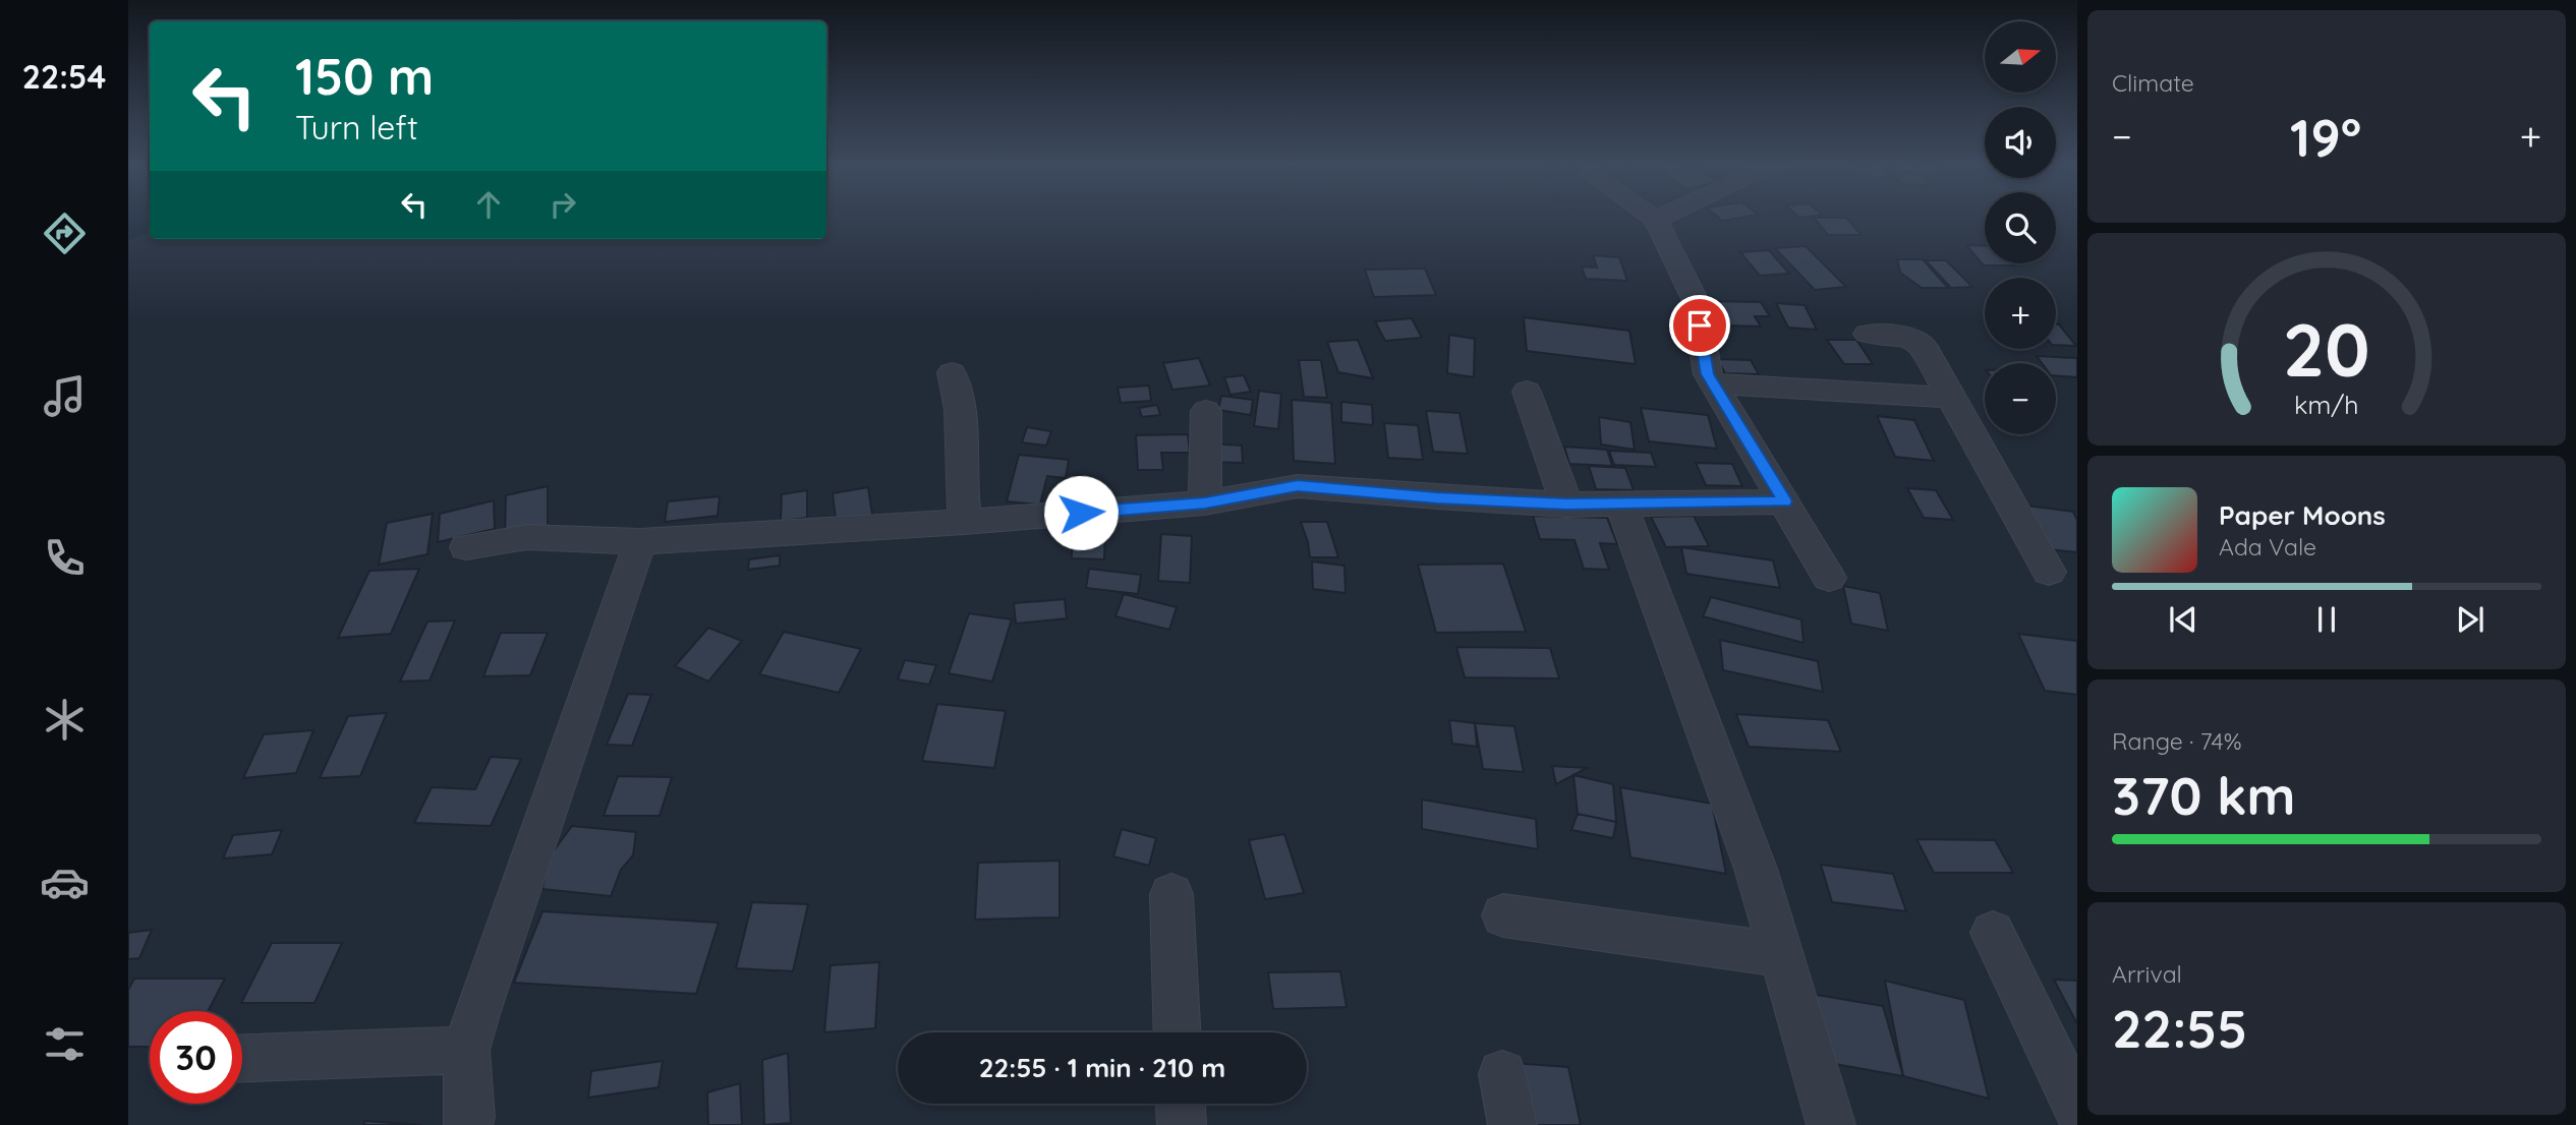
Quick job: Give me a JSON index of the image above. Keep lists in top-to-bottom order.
{
  "north": "right",
  "page": {
    "tabs": "22:54",
    "tile": [
      "Climate",
      ["Range · 74%", "370 km"],
      ["Arrival", "22:55"]
    ],
    "map_buttons": ["+", "−"],
    "turn": ["150 m", "Turn left"],
    "heat": ["−", "19°", "+"],
    "song": ["Paper Moons", "Ada Vale"],
    "limit": "30",
    "trip": "22:55 · 1 min · 210 m",
    "gauge": ["20", "km/h"]
  }
}
